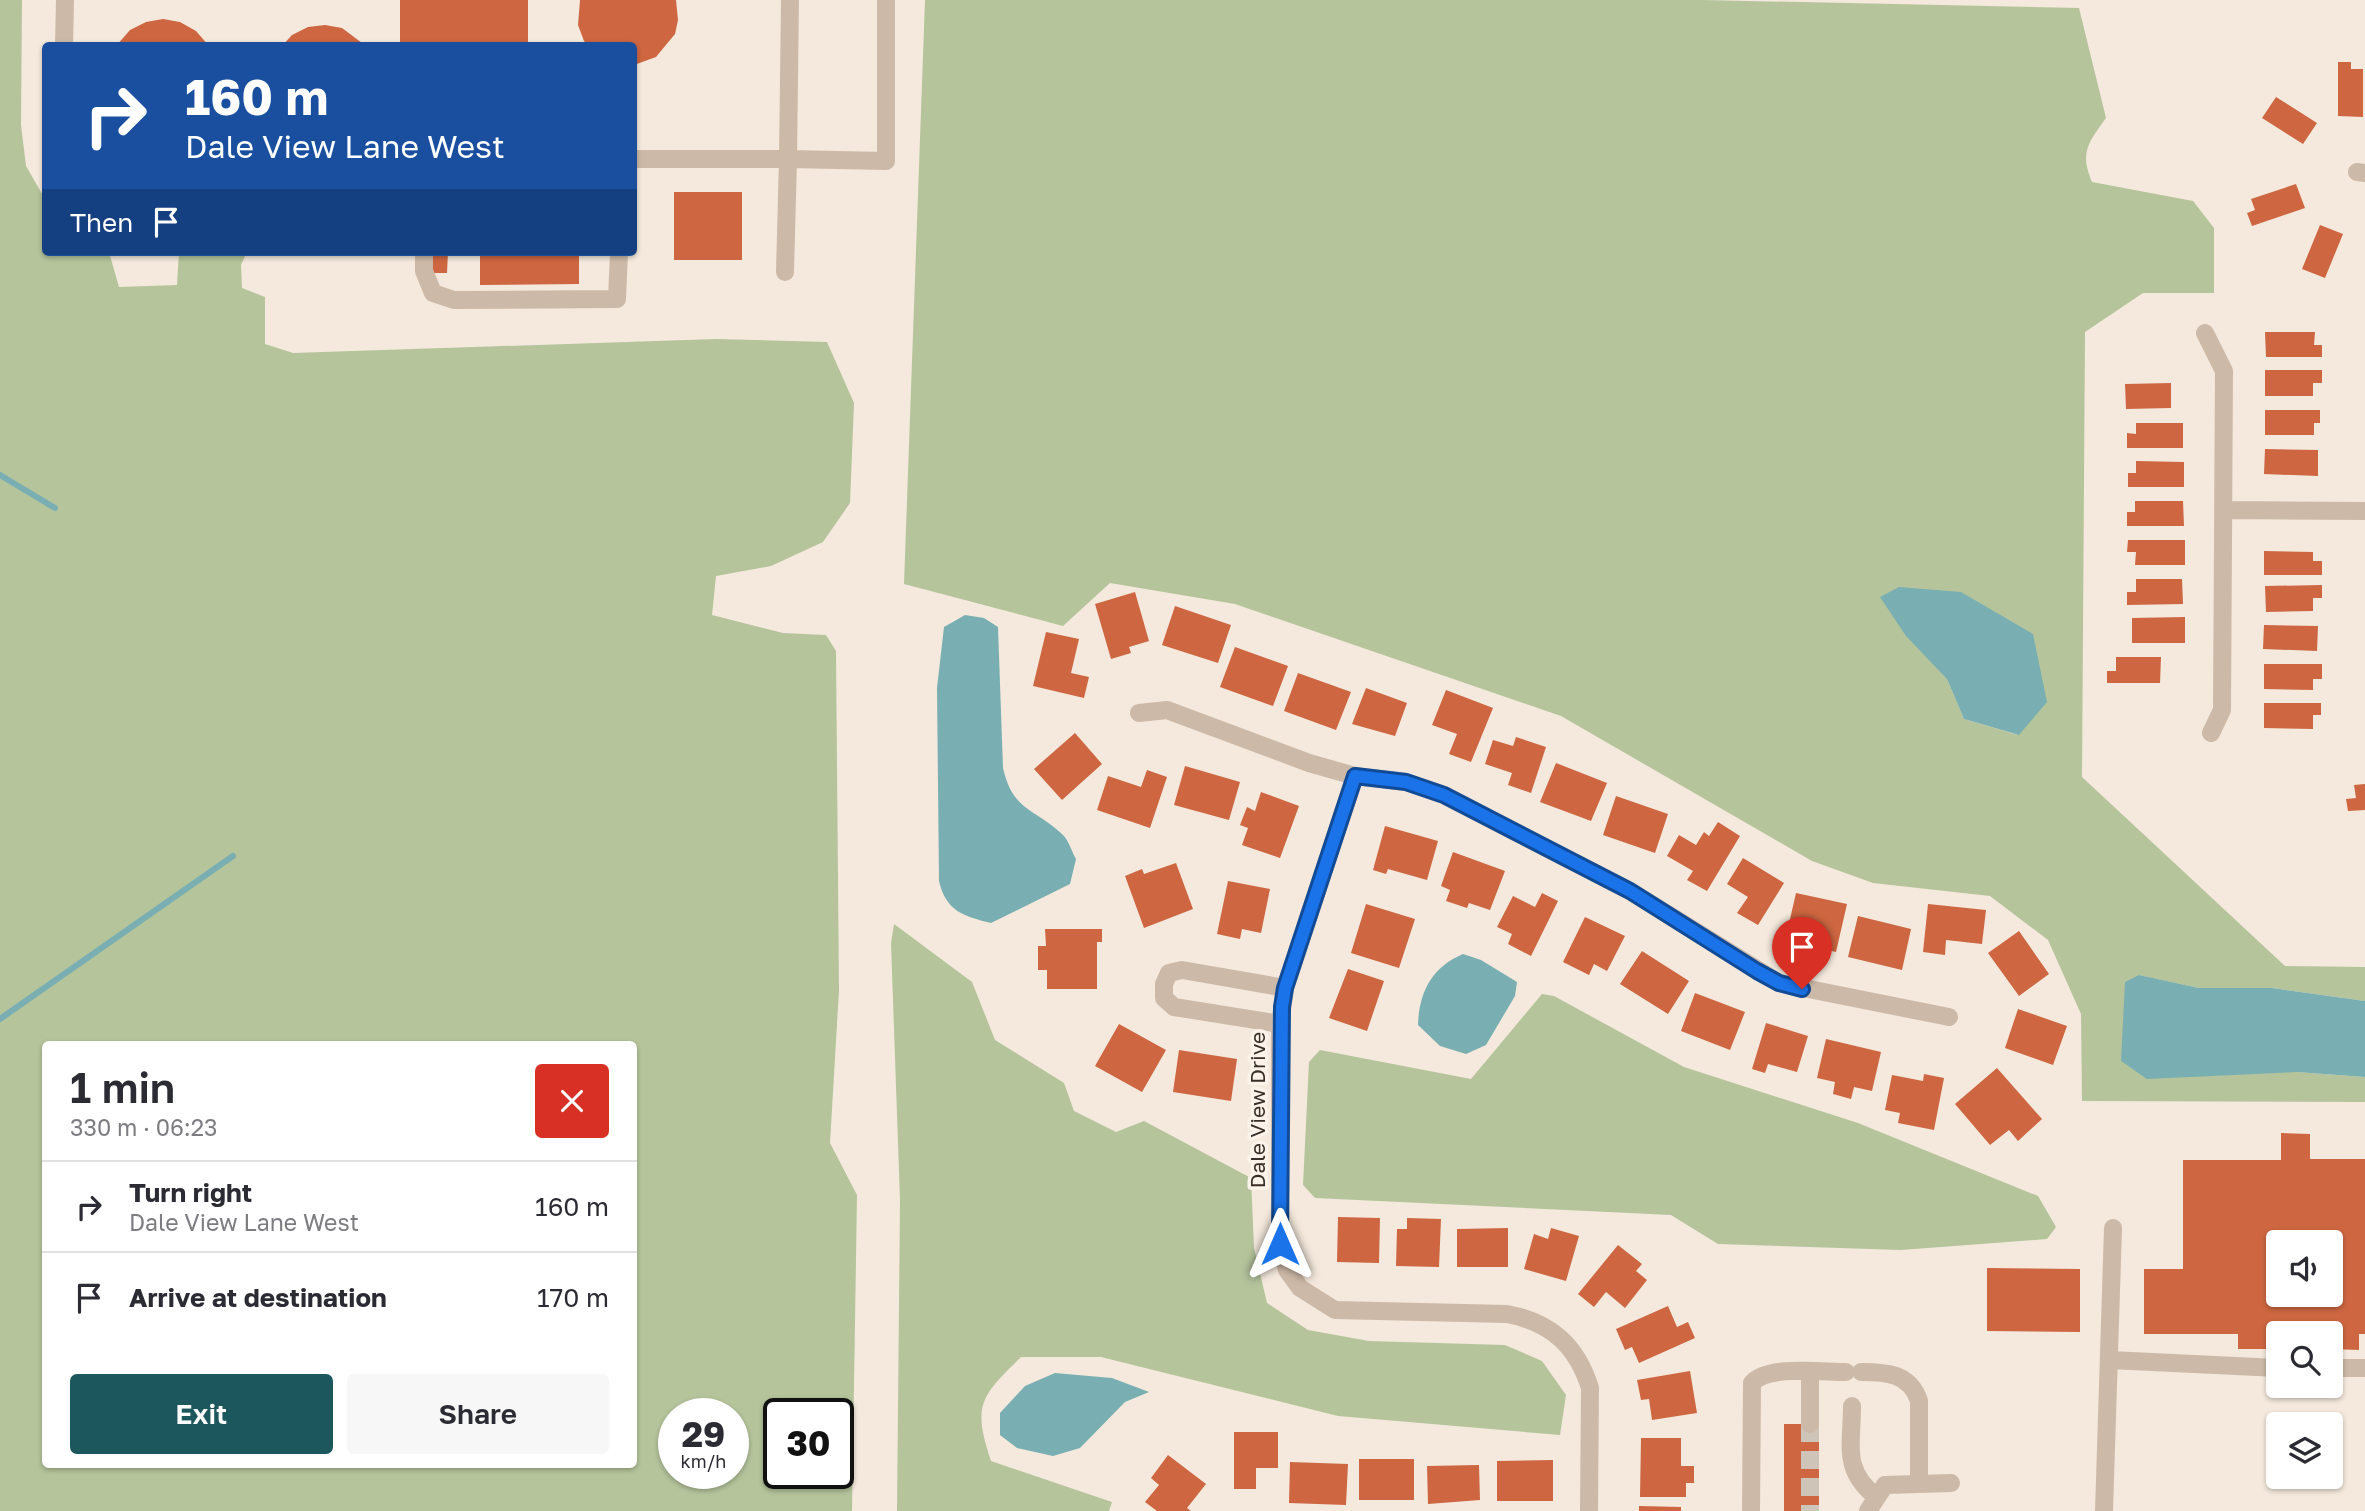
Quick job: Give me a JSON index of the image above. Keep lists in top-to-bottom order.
{
  "streets": {
    "street": ["Dale View Drive"]
  },
  "page": {
    "turn": ["160 m", "Dale View Lane West"],
    "then": "Then",
    "heading": ["1 min", "330 m · 06:23"],
    "list": [
      {
        "name": "Turn right",
        "note": "Dale View Lane West",
        "value": "160 m"
      },
      {
        "name": "Arrive at destination",
        "value": "170 m"
      }
    ],
    "buttons": ["Exit", "Share"],
    "speed": "29 km/h",
    "limit": "30"
  }
}
